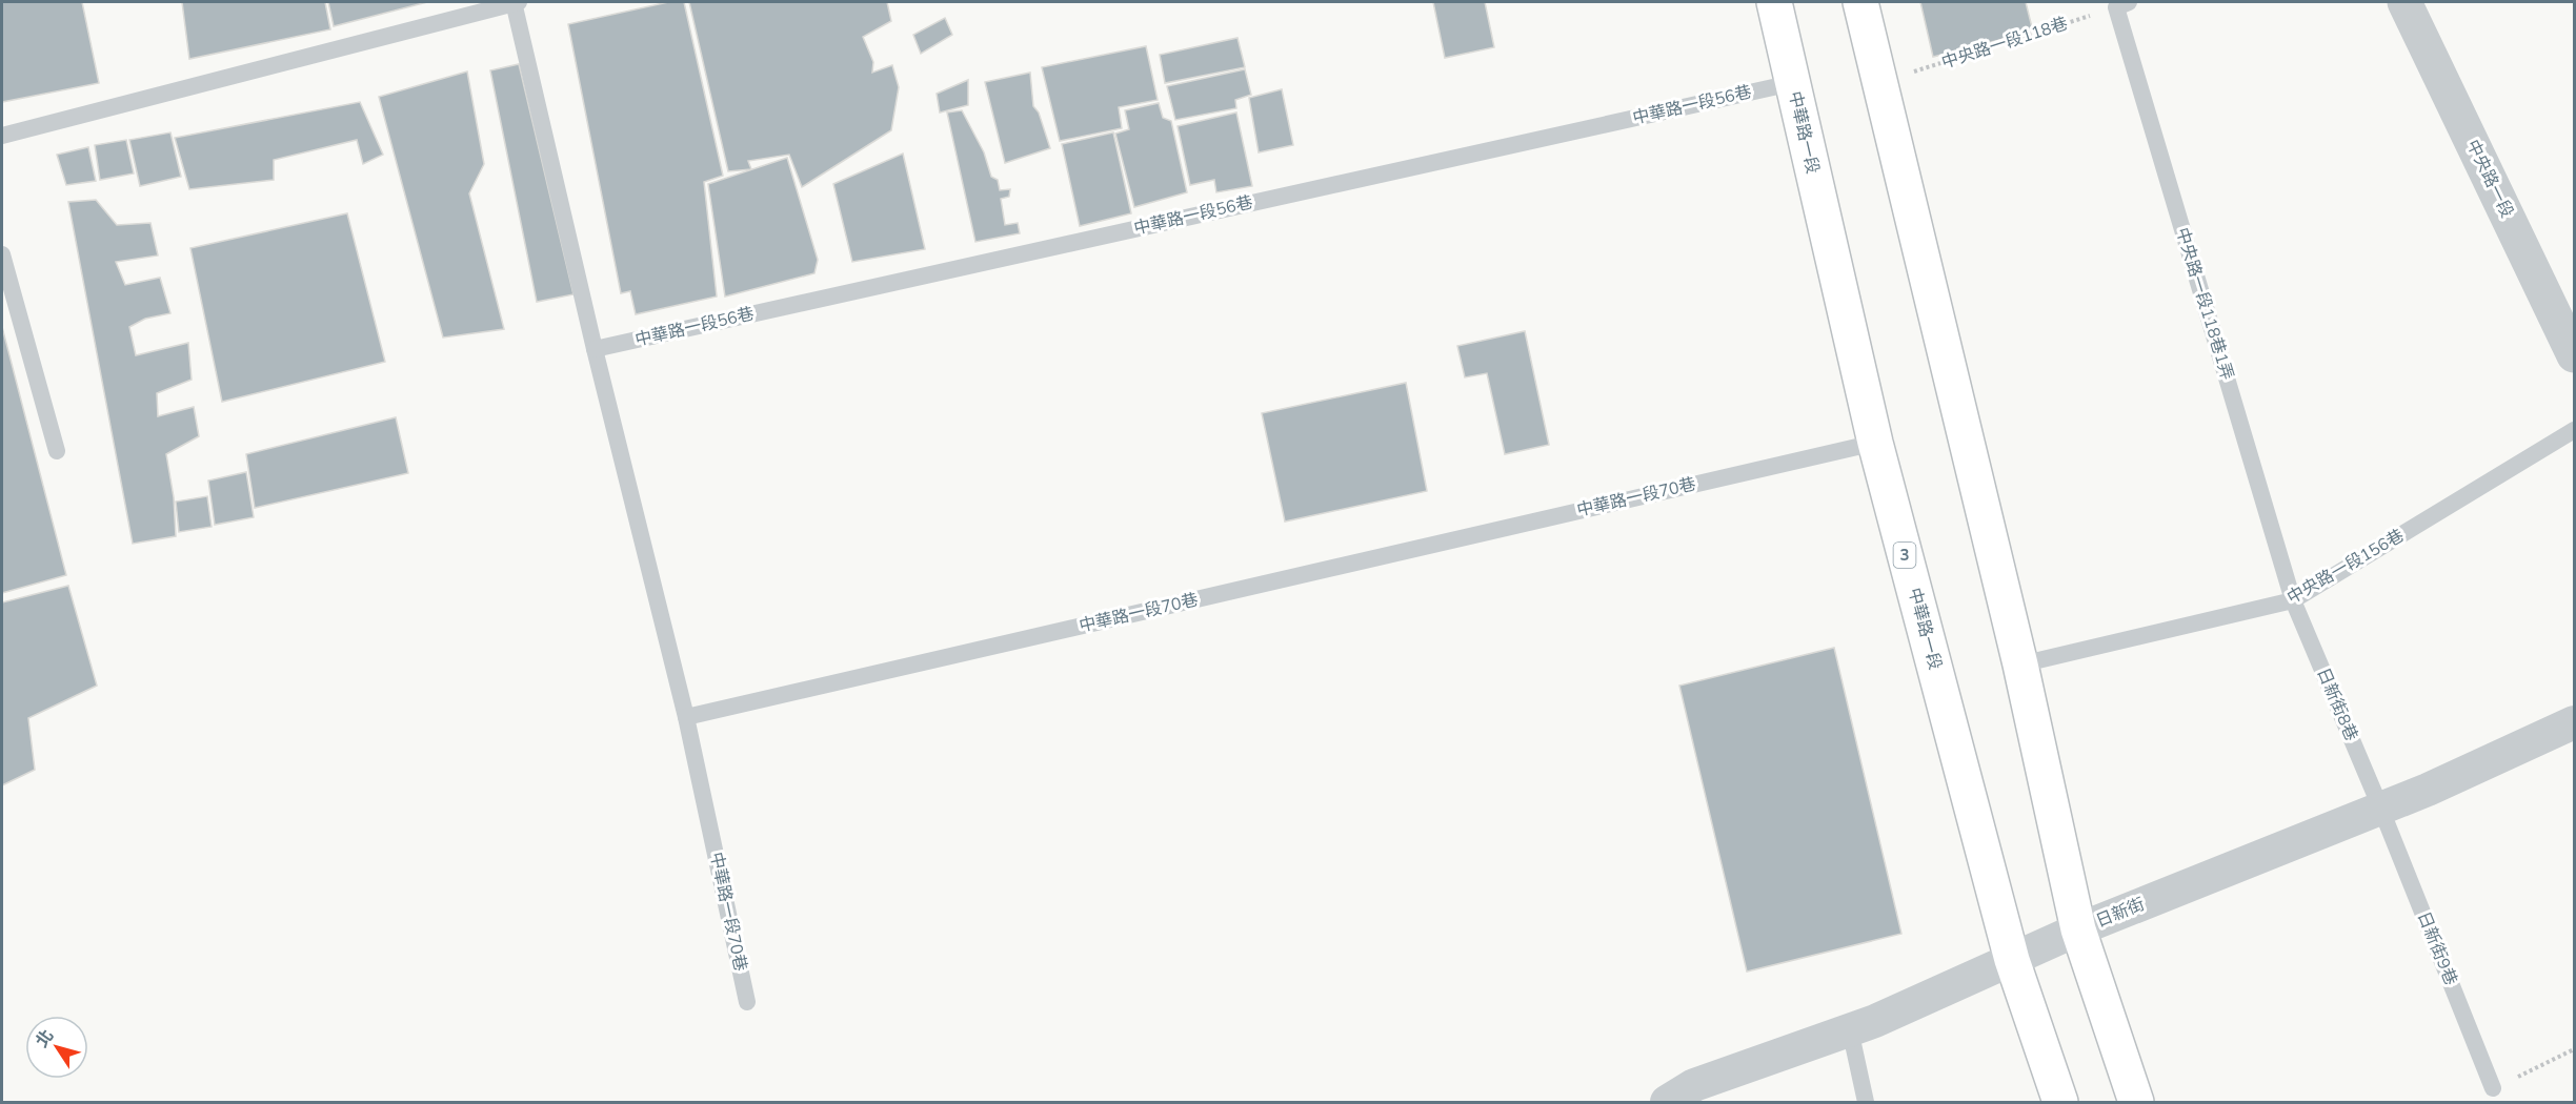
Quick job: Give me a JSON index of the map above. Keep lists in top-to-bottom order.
{
  "streets": {
    "main road": ["中華路一段", "3"],
    "street": ["中央路一段", "日新街"],
    "lane": [
      "中華路一段56巷",
      "中央路一段118巷1弄",
      "中華路一段70巷",
      "中央路一段156巷",
      "日新街8巷",
      "日新街9巷"
    ],
    "path": ["中央路一段118巷"]
  },
  "crossings": [
    ["中央路一段118巷", "中央路一段118巷1弄"],
    ["中華路一段56巷", "中華路一段"],
    ["中華路一段", "中華路一段70巷"],
    ["中華路一段", "日新街"],
    ["中央路一段118巷1弄", "中央路一段156巷"],
    ["中央路一段118巷1弄", "日新街8巷"],
    ["中央路一段156巷", "日新街8巷"],
    ["日新街8巷", "日新街"],
    ["日新街8巷", "日新街9巷"],
    ["日新街", "日新街9巷"]
  ],
  "north": "top left"
}
